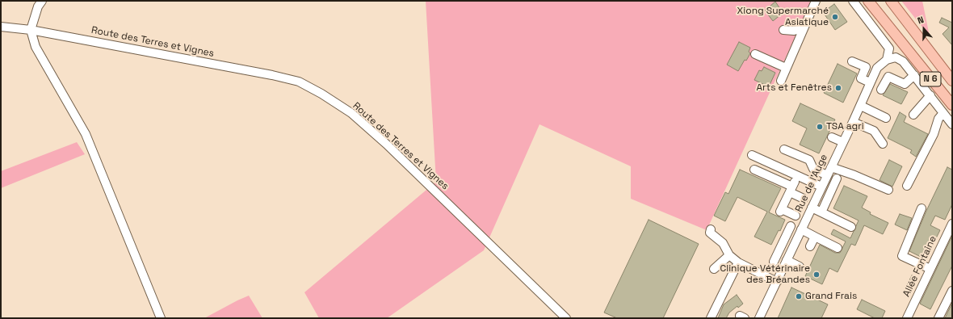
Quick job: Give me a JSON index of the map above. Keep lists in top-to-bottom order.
{
  "streets": {
    "main road": ["N 6"],
    "street": ["Route des Terres et Vignes", "Rue de l'Auge", "Allée Fontaine"]
  },
  "places": [
    "Xiong Supermarché Asiatique",
    "Arts et Fenêtres",
    "TSA agri",
    "Clinique Vétérinaire des Bréandes",
    "Grand Frais"
  ],
  "north": "top"
}
